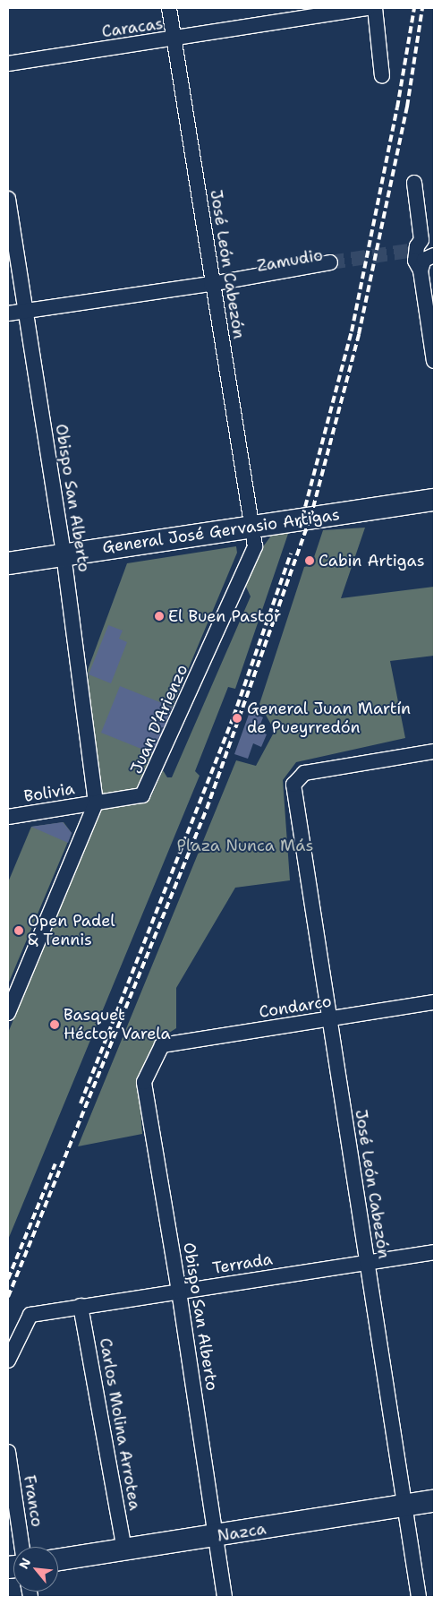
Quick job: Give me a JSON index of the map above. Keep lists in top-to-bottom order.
{
  "streets": {
    "street": [
      "Caracas",
      "Zamudio",
      "José León Cabezón",
      "Obispo San Alberto",
      "General José Gervasio Artigas",
      "Juan D’Arienzo",
      "Bolivia",
      "Condarco",
      "Terrada",
      "Carlos Molina Arrotea",
      "Franco",
      "Nazca"
    ]
  },
  "crossings": [
    ["Caracas", "José León Cabezón"],
    ["Zamudio", "José León Cabezón"],
    ["Zamudio", "Obispo San Alberto"],
    ["José León Cabezón", "General José Gervasio Artigas"],
    ["José León Cabezón", "Juan D’Arienzo"],
    ["José León Cabezón", "Condarco"],
    ["José León Cabezón", "Terrada"],
    ["José León Cabezón", "Nazca"],
    ["Obispo San Alberto", "General José Gervasio Artigas"],
    ["Obispo San Alberto", "Juan D’Arienzo"],
    ["Obispo San Alberto", "Bolivia"],
    ["Obispo San Alberto", "Condarco"],
    ["Obispo San Alberto", "Terrada"],
    ["Obispo San Alberto", "Nazca"],
    ["General José Gervasio Artigas", "Juan D’Arienzo"],
    ["Juan D’Arienzo", "Bolivia"],
    ["Terrada", "Carlos Molina Arrotea"],
    ["Carlos Molina Arrotea", "Nazca"]
  ],
  "parks": ["Plaza Nunca Más"],
  "places": [
    "Cabin Artigas",
    "El Buen Pastor",
    "General Juan Martín de Pueyrredón",
    "Open Padel & Tennis",
    "Basquet Héctor Varela"
  ],
  "north": "top left"
}
